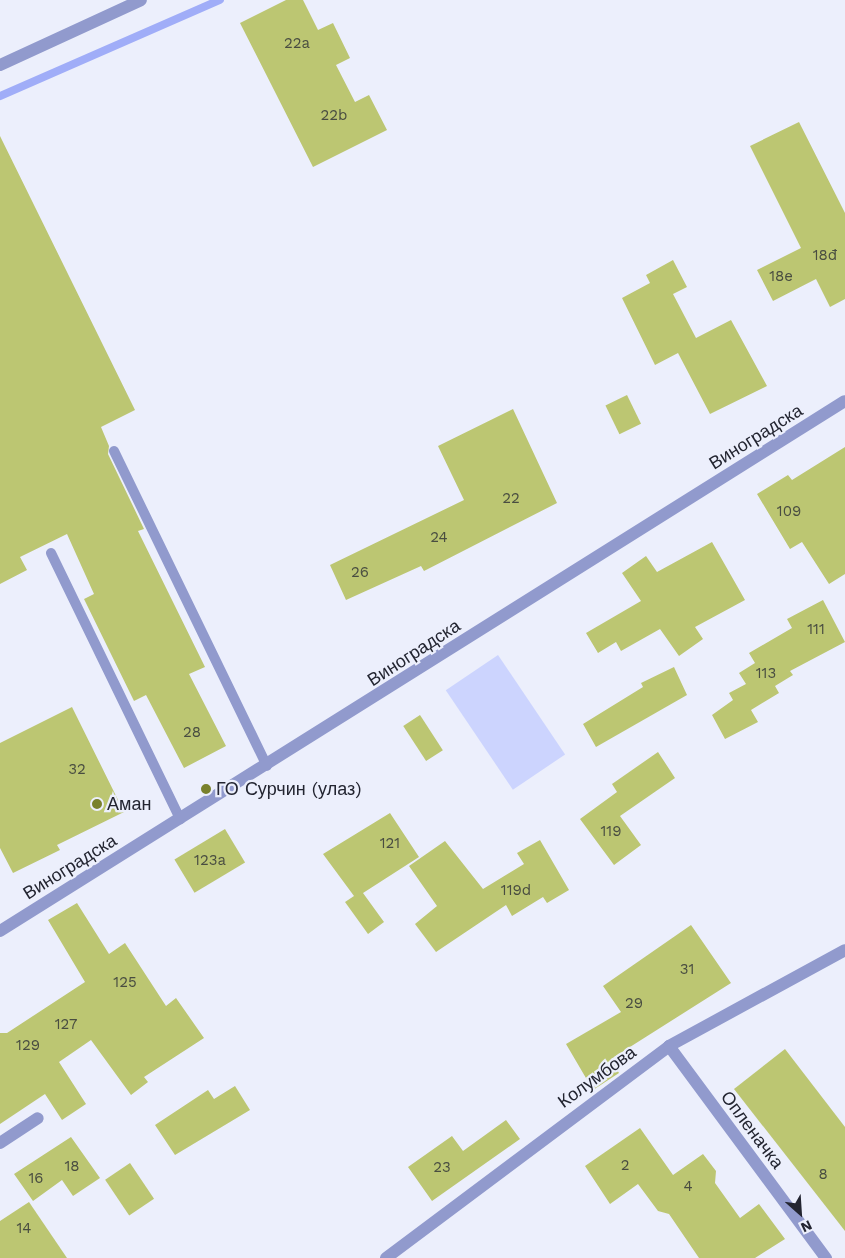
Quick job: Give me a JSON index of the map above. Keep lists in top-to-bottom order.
{
  "streets": {
    "street": ["Виноградска", "Колумбова", "Опленачка"]
  },
  "crossings": [
    ["Колумбова", "Опленачка"]
  ],
  "places": ["ГО Сурчин (улаз)", "Аман"],
  "house_numbers": [
    "22a",
    "22b",
    "18đ",
    "18e",
    "22",
    "109",
    "24",
    "26",
    "111",
    "113",
    "28",
    "32",
    "119",
    "121",
    "123a",
    "119d",
    "31",
    "125",
    "29",
    "127",
    "129",
    "2",
    "18",
    "23",
    "8",
    "16",
    "4",
    "14"
  ],
  "north": "bottom right"
}
